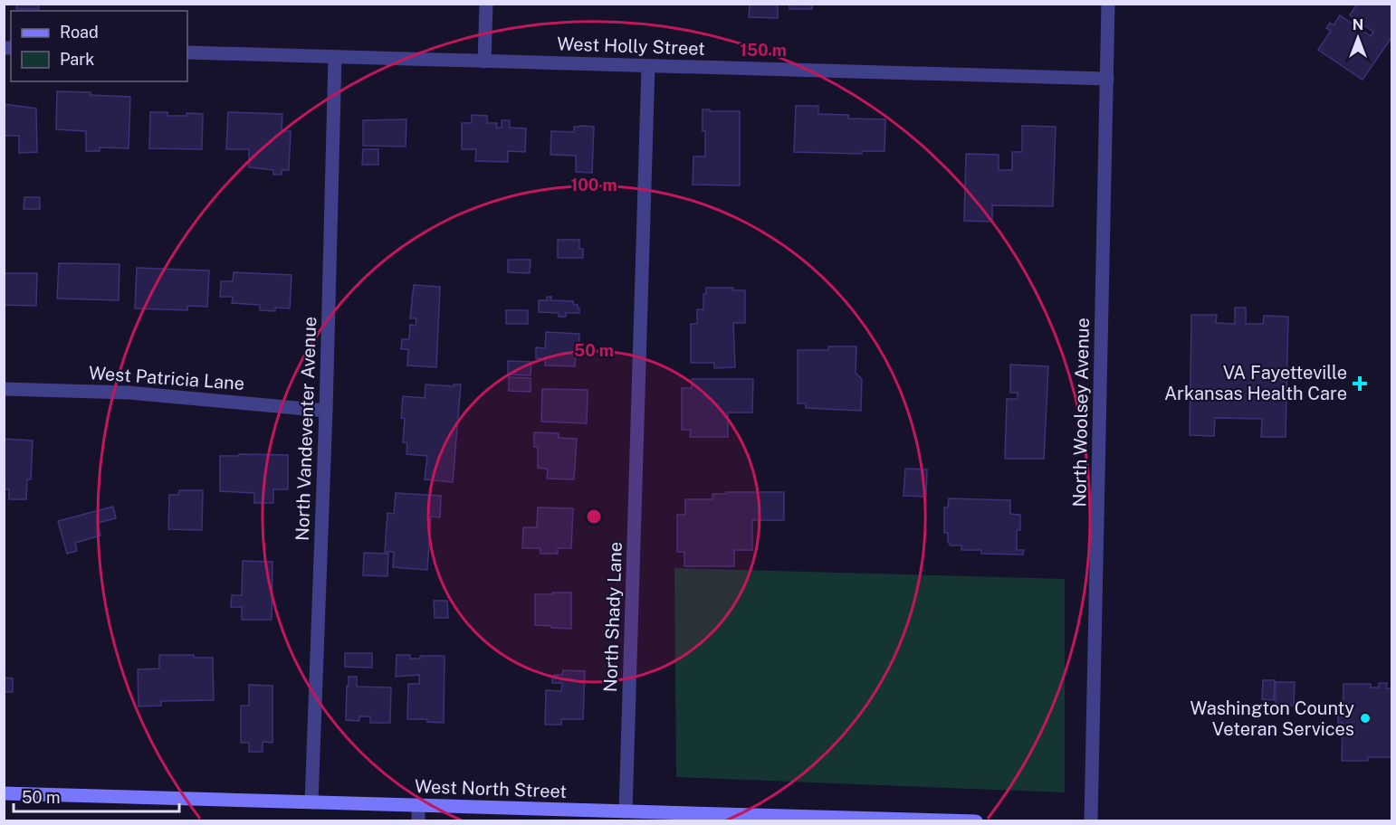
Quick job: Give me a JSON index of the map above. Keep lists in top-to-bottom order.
{
  "streets": {
    "main road": ["West North Street"],
    "street": [
      "West Holly Street",
      "West Patricia Lane",
      "North Woolsey Avenue",
      "North Vandeventer Avenue",
      "North Shady Lane"
    ]
  },
  "crossings": [
    ["West Holly Street", "North Woolsey Avenue"],
    ["West Holly Street", "North Vandeventer Avenue"],
    ["West Holly Street", "North Shady Lane"],
    ["West Patricia Lane", "North Vandeventer Avenue"],
    ["North Vandeventer Avenue", "West North Street"],
    ["North Shady Lane", "West North Street"]
  ],
  "places": {
    "health": ["VA Fayetteville Arkansas Health Care"],
    "other": ["Washington County Veteran Services"]
  },
  "legend": ["Road", "Park"],
  "scale_bar": "50 m",
  "north": "top",
  "rings": ["150 m", "100 m", "50 m"]
}
